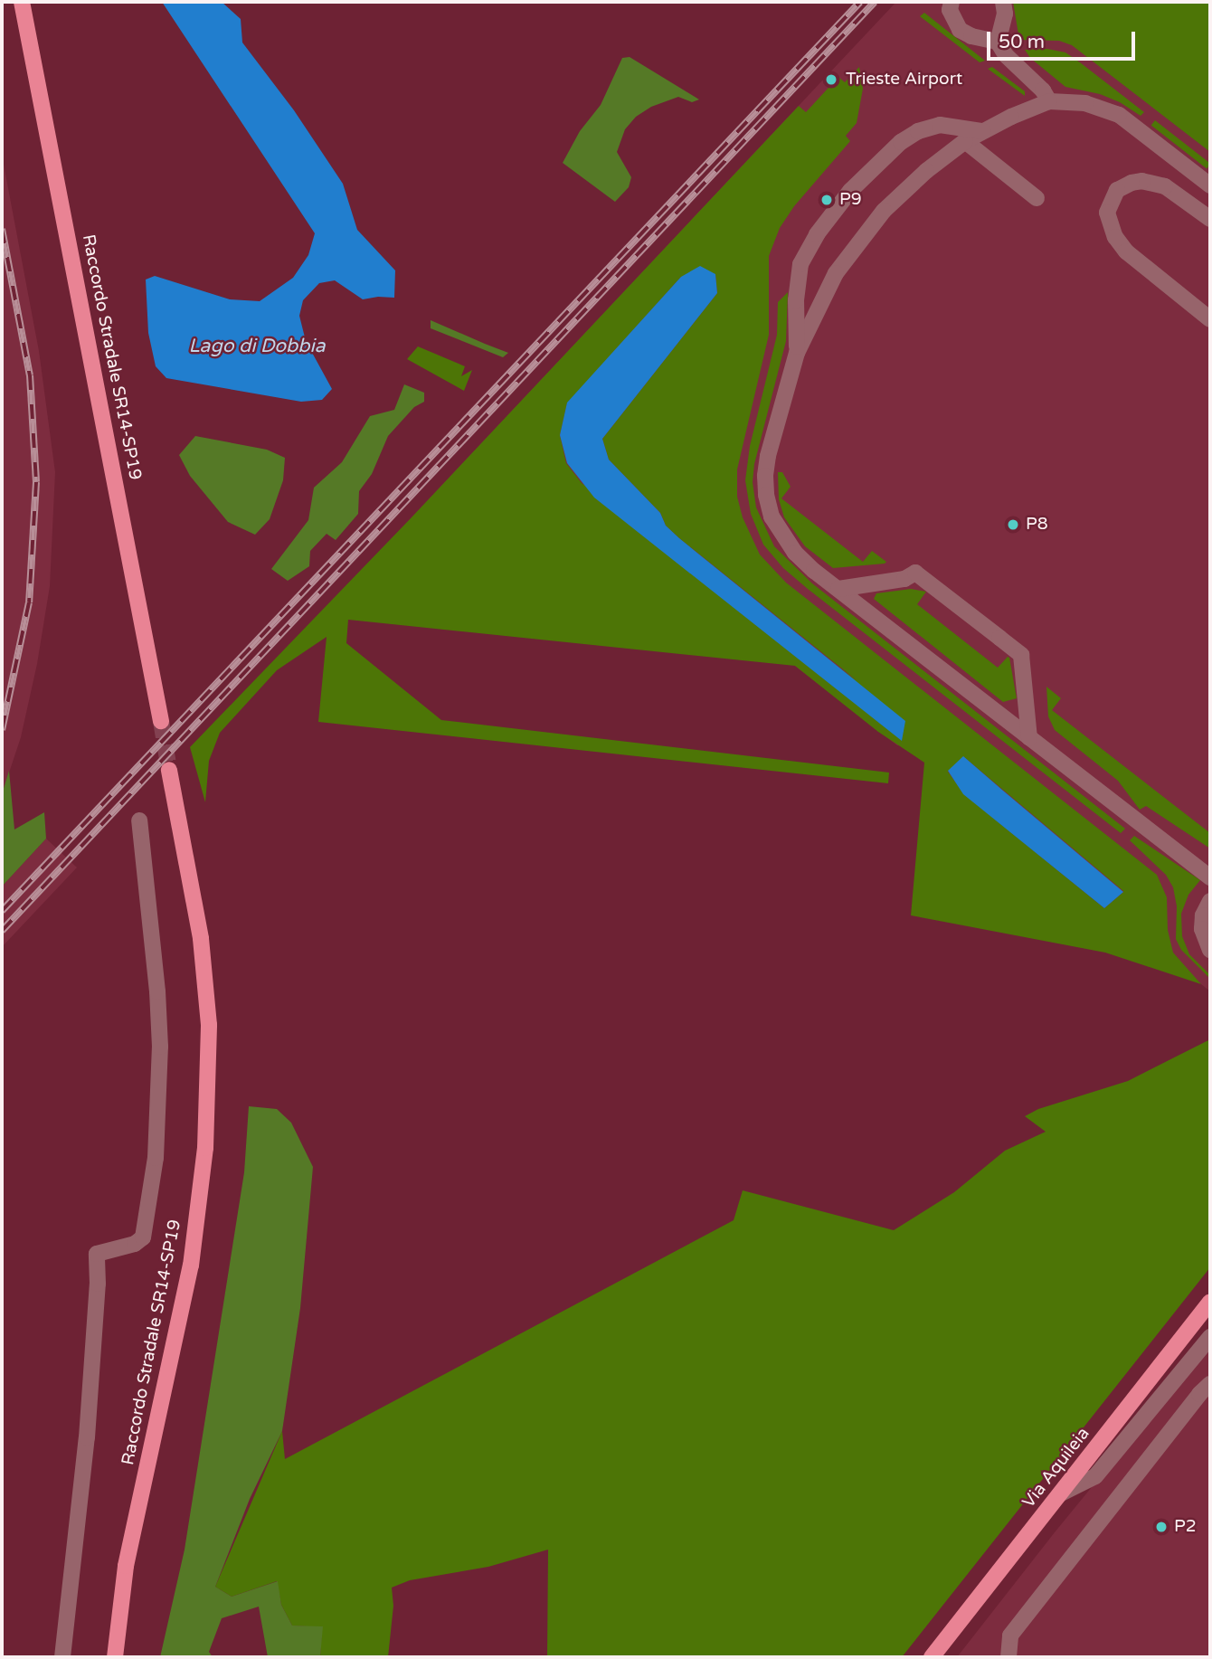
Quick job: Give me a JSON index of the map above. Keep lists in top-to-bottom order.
{
  "streets": {
    "main road": ["Raccordo Stradale SR14-SP19", "Via Aquileia"]
  },
  "water": ["Lago di Dobbia"],
  "places": [
    "Trieste Airport",
    "P9",
    "P8",
    "P2"
  ],
  "scale_bar": "50 m"
}
